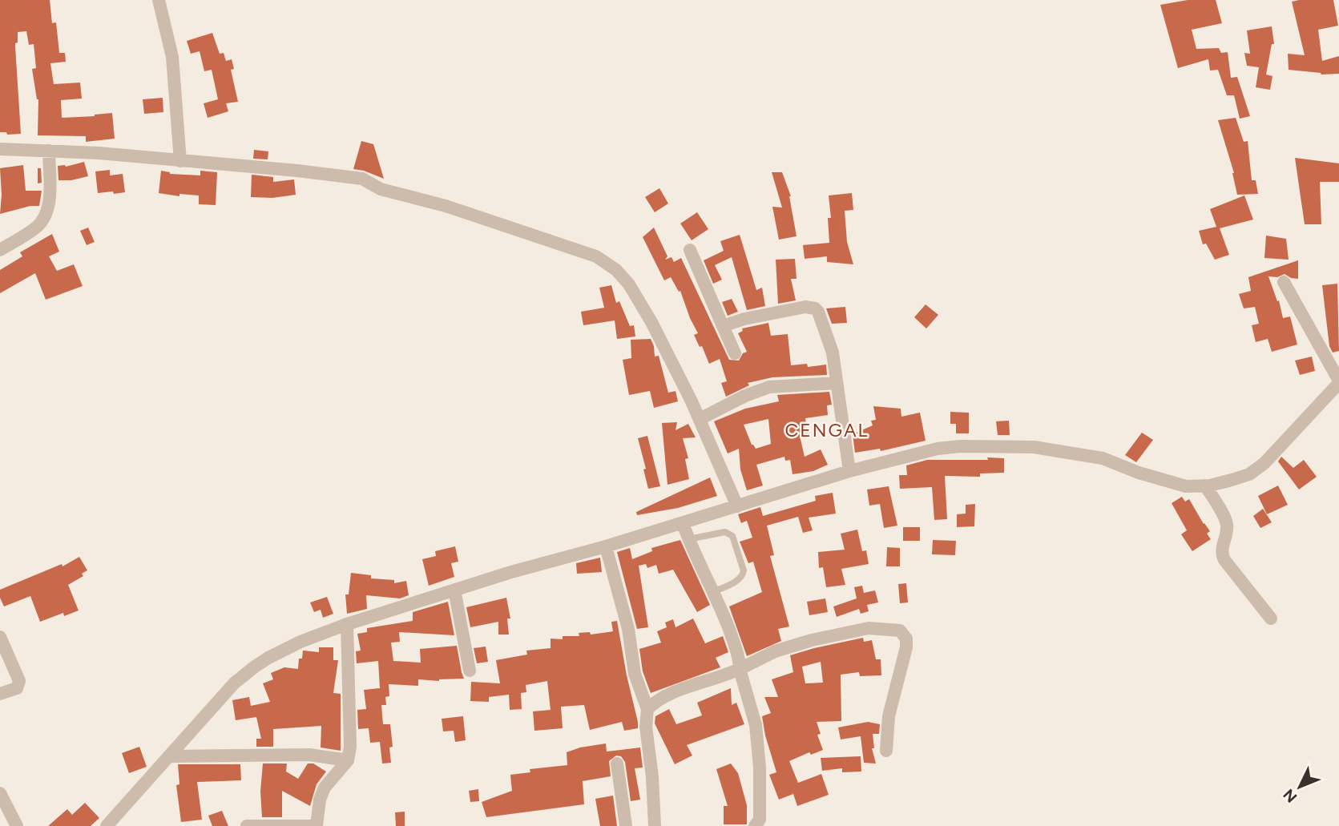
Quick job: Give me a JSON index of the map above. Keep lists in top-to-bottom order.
{
  "districts": ["CENGAL"],
  "north": "bottom left"
}
